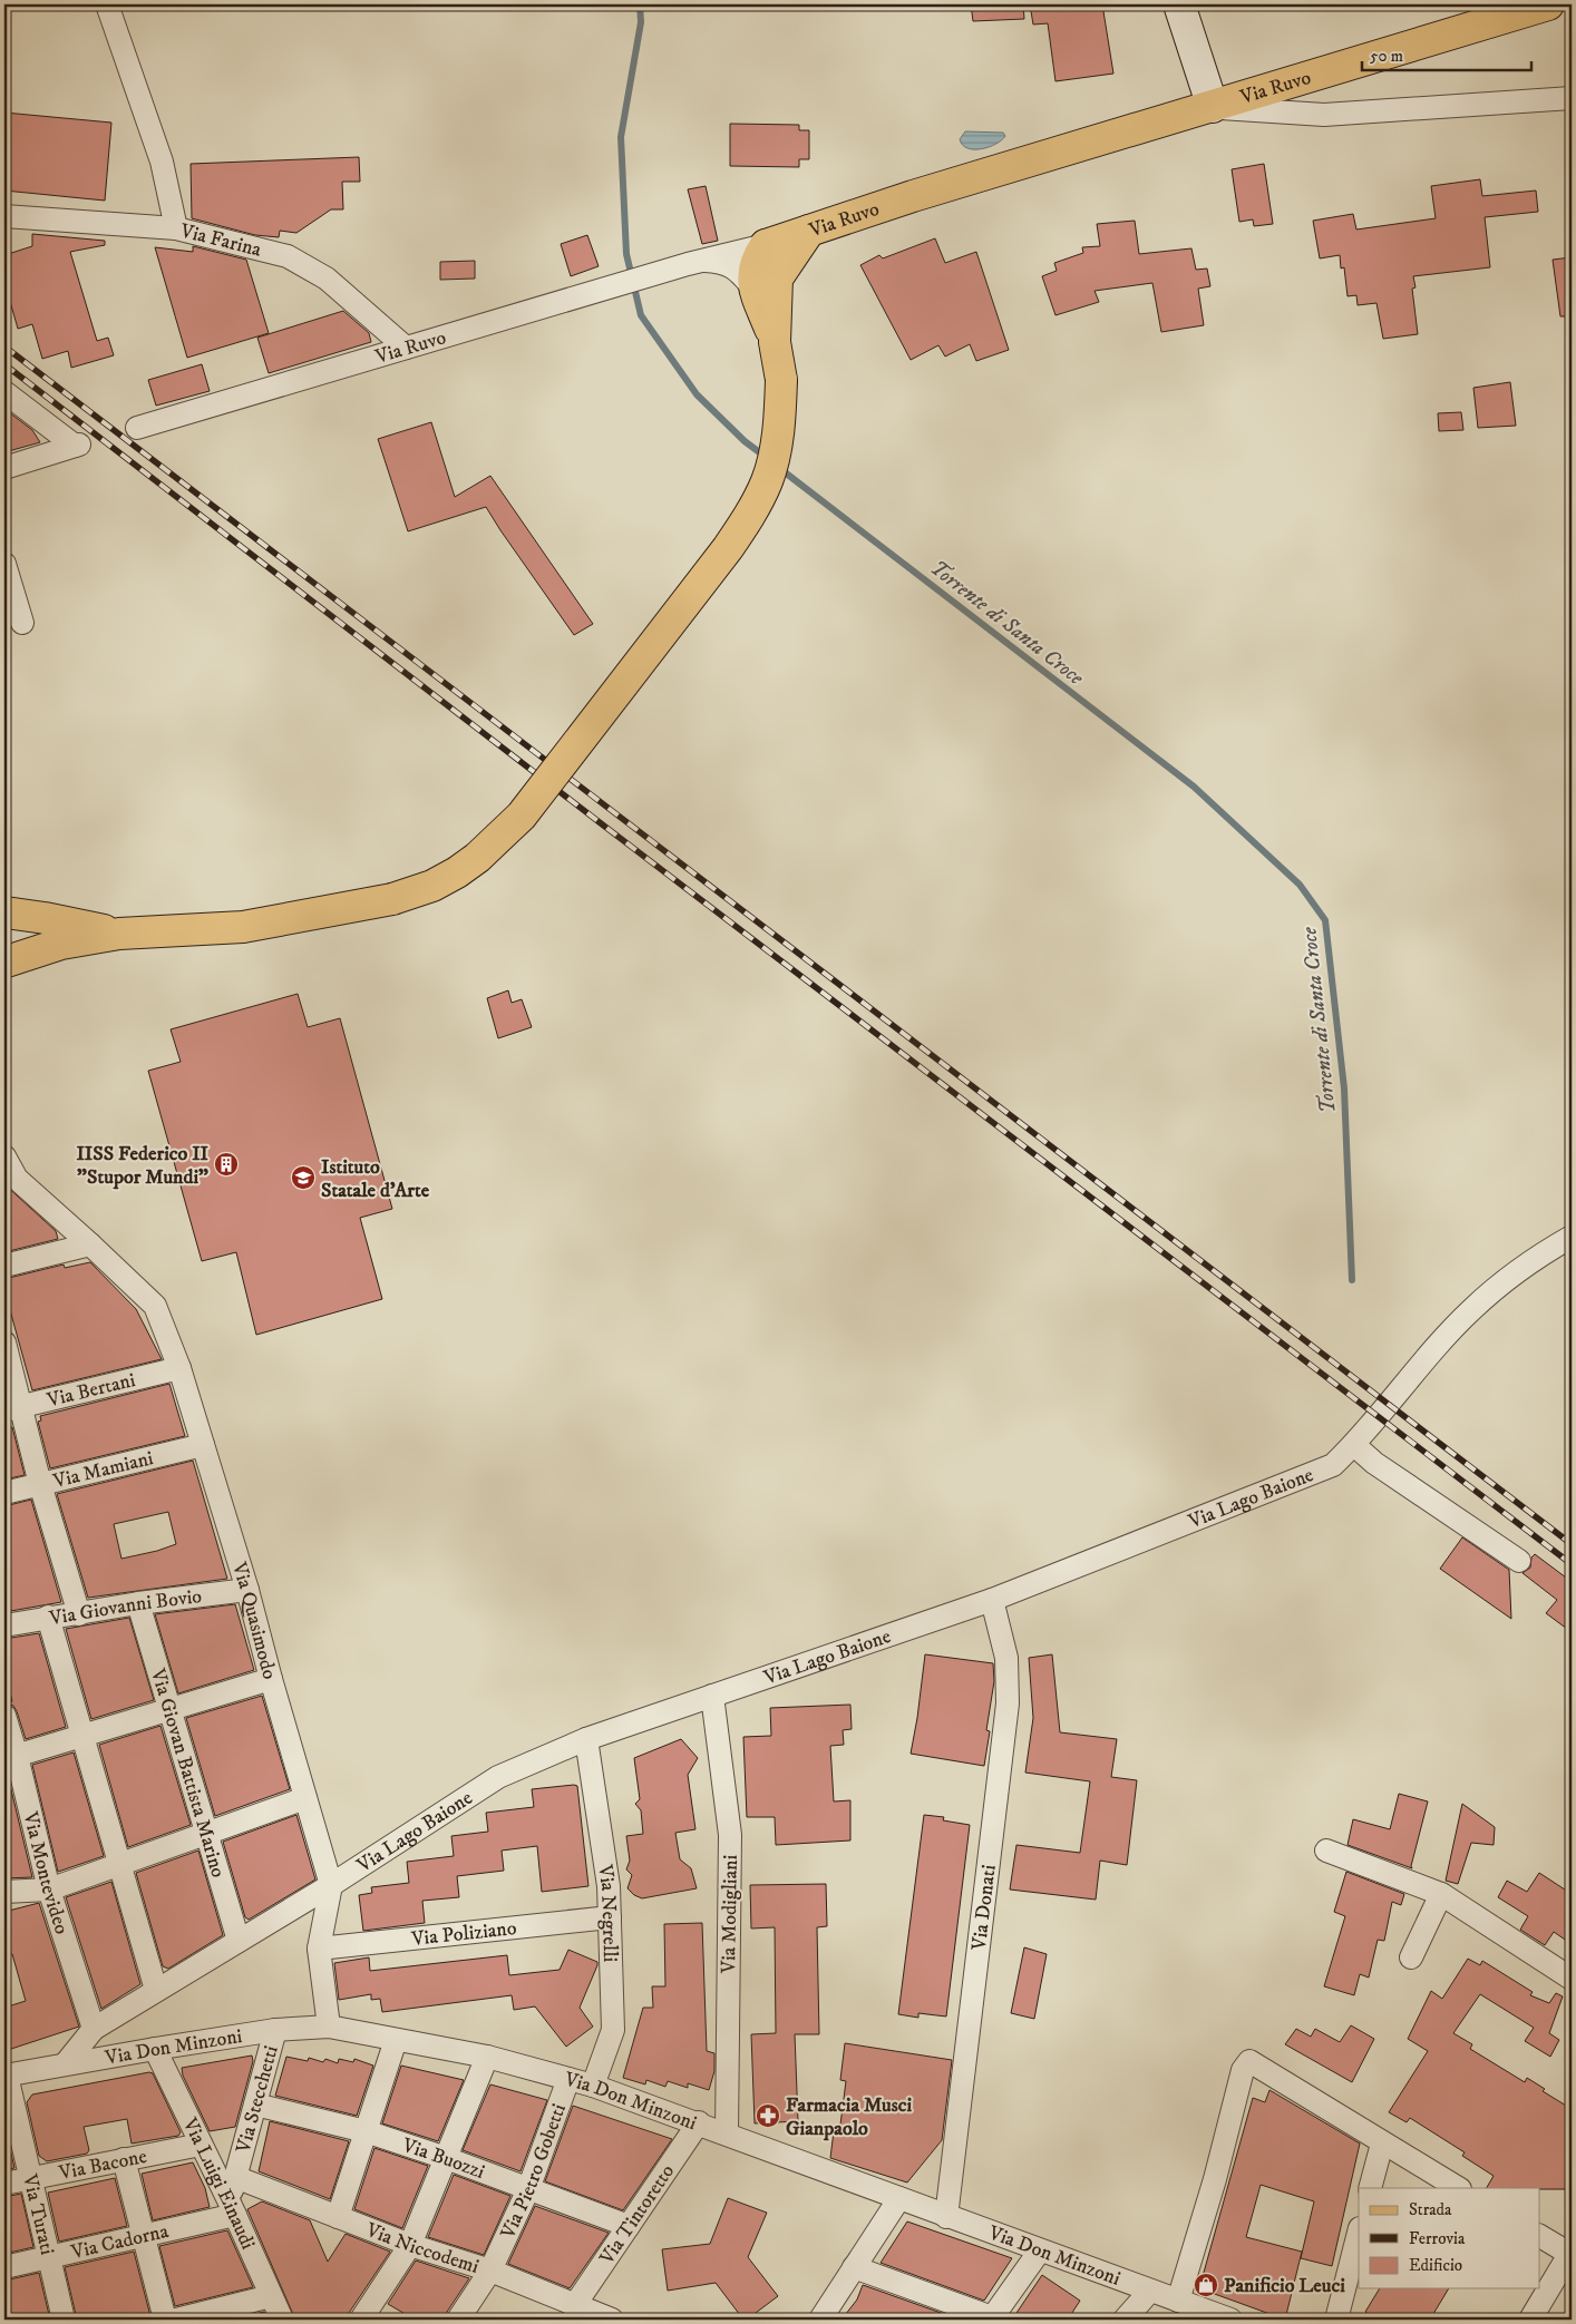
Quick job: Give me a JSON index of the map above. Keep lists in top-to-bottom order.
{
  "streets": {
    "main road": ["Via Ruvo"],
    "street": [
      "Via Farina",
      "Via Bertani",
      "Via Mamiani",
      "Via Lago Baione",
      "Via Giovanni Bovio",
      "Via Quasimodo",
      "Via Giovan Battista Marino",
      "Via Montevideo",
      "Via Donati",
      "Via Negrelli",
      "Via Modigliani",
      "Via Poliziano",
      "Via Don Minzoni",
      "Via Stecchetti",
      "Via Buozzi",
      "Via Bacone",
      "Via Pietro Gobetti",
      "Via Luigi Einaudi",
      "Via Turati",
      "Via Tintoretto",
      "Via Cadorna",
      "Via Niccodemi"
    ]
  },
  "crossings": [
    ["Via Ruvo", "Via Farina"],
    ["Via Bertani", "Via Quasimodo"],
    ["Via Mamiani", "Via Quasimodo"],
    ["Via Lago Baione", "Via Quasimodo"],
    ["Via Lago Baione", "Via Giovan Battista Marino"],
    ["Via Lago Baione", "Via Montevideo"],
    ["Via Lago Baione", "Via Donati"],
    ["Via Lago Baione", "Via Negrelli"],
    ["Via Lago Baione", "Via Modigliani"],
    ["Via Lago Baione", "Via Don Minzoni"],
    ["Via Giovanni Bovio", "Via Quasimodo"],
    ["Via Giovanni Bovio", "Via Giovan Battista Marino"],
    ["Via Quasimodo", "Via Poliziano"],
    ["Via Quasimodo", "Via Don Minzoni"],
    ["Via Donati", "Via Don Minzoni"],
    ["Via Negrelli", "Via Poliziano"],
    ["Via Negrelli", "Via Don Minzoni"],
    ["Via Modigliani", "Via Don Minzoni"],
    ["Via Don Minzoni", "Via Stecchetti"],
    ["Via Don Minzoni", "Via Pietro Gobetti"],
    ["Via Don Minzoni", "Via Luigi Einaudi"],
    ["Via Don Minzoni", "Via Turati"],
    ["Via Don Minzoni", "Via Tintoretto"],
    ["Via Stecchetti", "Via Buozzi"],
    ["Via Stecchetti", "Via Luigi Einaudi"],
    ["Via Stecchetti", "Via Cadorna"],
    ["Via Stecchetti", "Via Niccodemi"],
    ["Via Buozzi", "Via Pietro Gobetti"],
    ["Via Buozzi", "Via Tintoretto"],
    ["Via Bacone", "Via Luigi Einaudi"],
    ["Via Bacone", "Via Turati"],
    ["Via Pietro Gobetti", "Via Niccodemi"],
    ["Via Luigi Einaudi", "Via Cadorna"],
    ["Via Turati", "Via Cadorna"],
    ["Via Tintoretto", "Via Niccodemi"]
  ],
  "water": ["Torrente di Santa Croce"],
  "places": {
    "building": ["IISS Federico II \"Stupor Mundi\""],
    "school or university": ["Istituto Statale d'Arte"],
    "pharmacy": ["Farmacia Musci Gianpaolo"],
    "shop": ["Panificio Leuci"]
  },
  "legend": ["Strada", "Ferrovia", "Edificio"],
  "scale_bar": "50 m"
}
